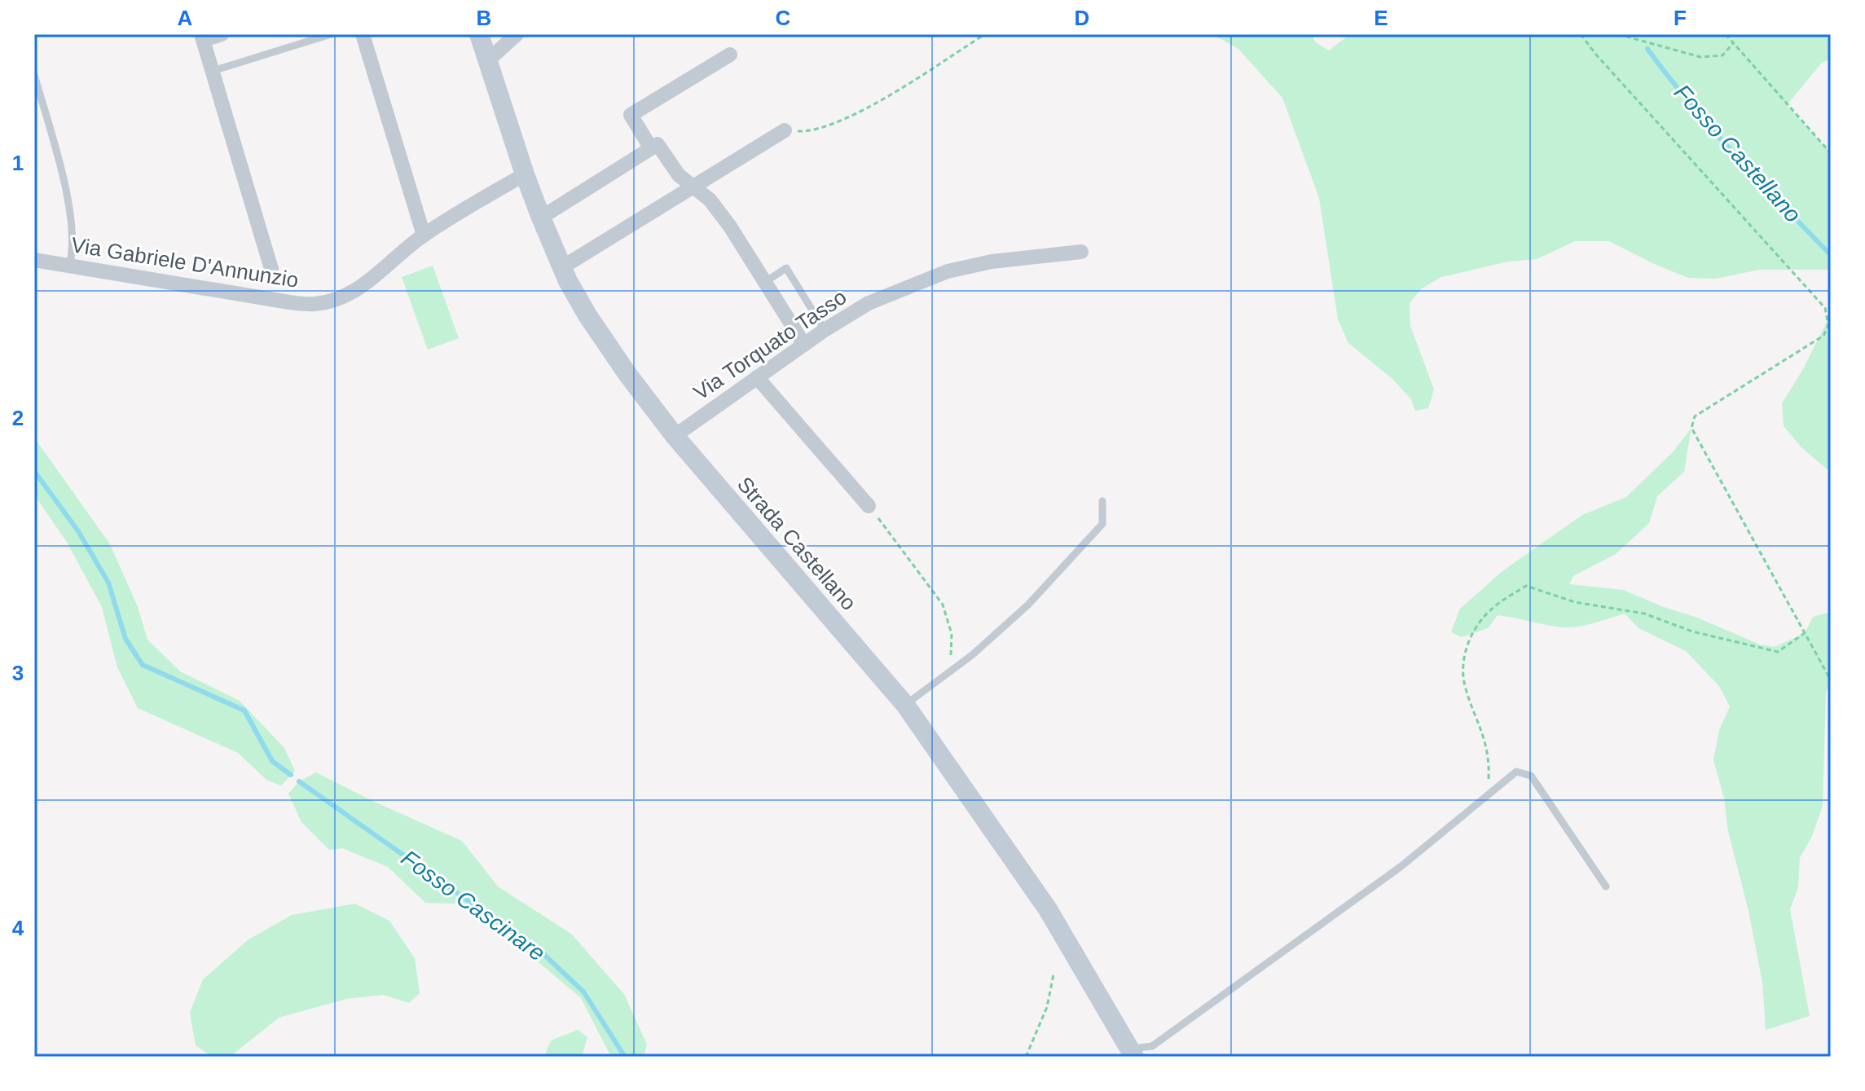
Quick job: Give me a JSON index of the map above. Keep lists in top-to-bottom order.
{
  "streets": {
    "street": ["Via Gabriele D'Annunzio", "Via Torquato Tasso", "Strada Castellano"]
  },
  "crossings": [
    ["Via Gabriele D'Annunzio", "Strada Castellano"],
    ["Via Torquato Tasso", "Strada Castellano"]
  ],
  "water": ["Fosso Castellano", "Fosso Cascinare"],
  "grid": {
    "columns": [
      "A",
      "B",
      "C",
      "D",
      "E",
      "F"
    ],
    "rows": [
      "1",
      "2",
      "3",
      "4"
    ]
  }
}
